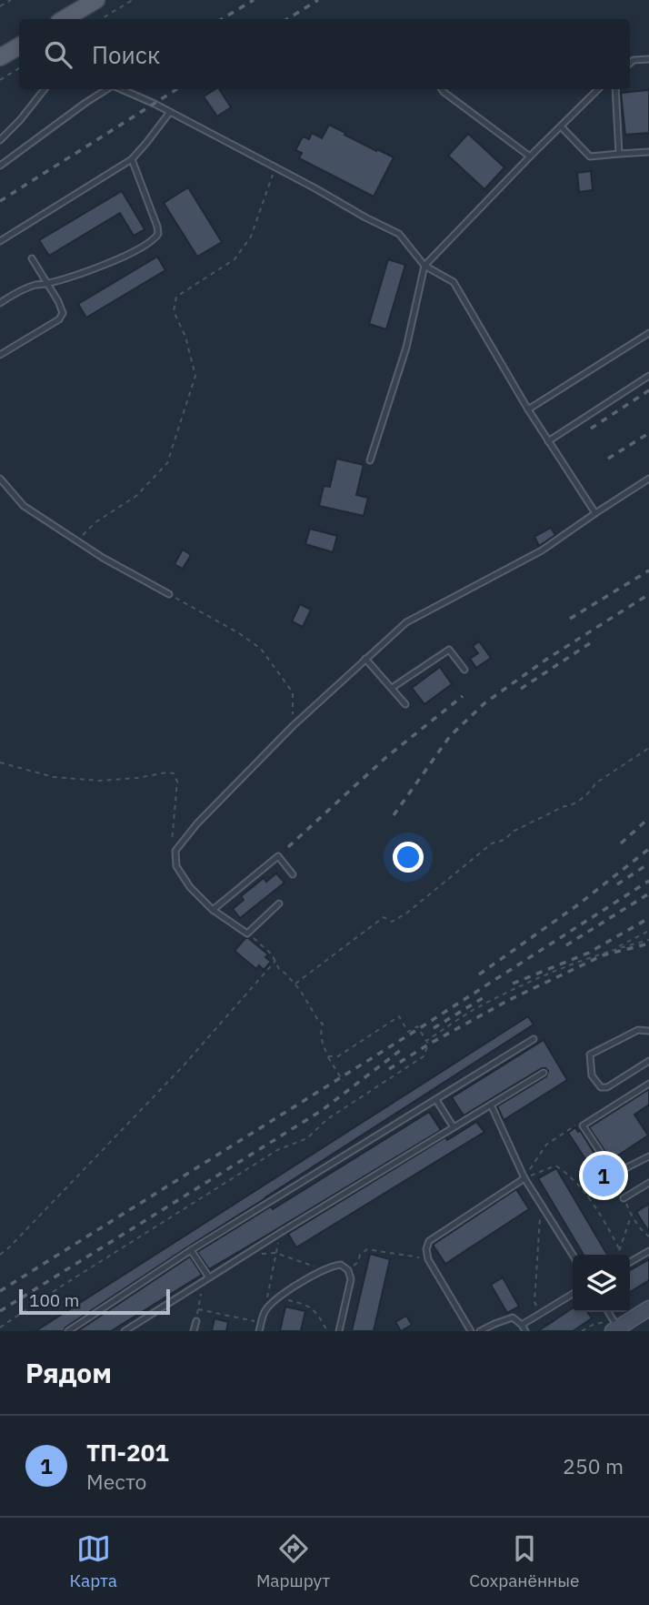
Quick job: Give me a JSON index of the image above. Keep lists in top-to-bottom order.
{
  "scale_bar": "100 m",
  "page": {
    "search": "Поиск",
    "pins": "1",
    "scale": "100 m",
    "heading": "Рядом",
    "list": [
      {
        "mark": "1",
        "name": "ТП-201",
        "note": "Место",
        "value": "250 m"
      }
    ],
    "nav": ["Карта", "Маршрут", "Сохранённые"]
  }
}
